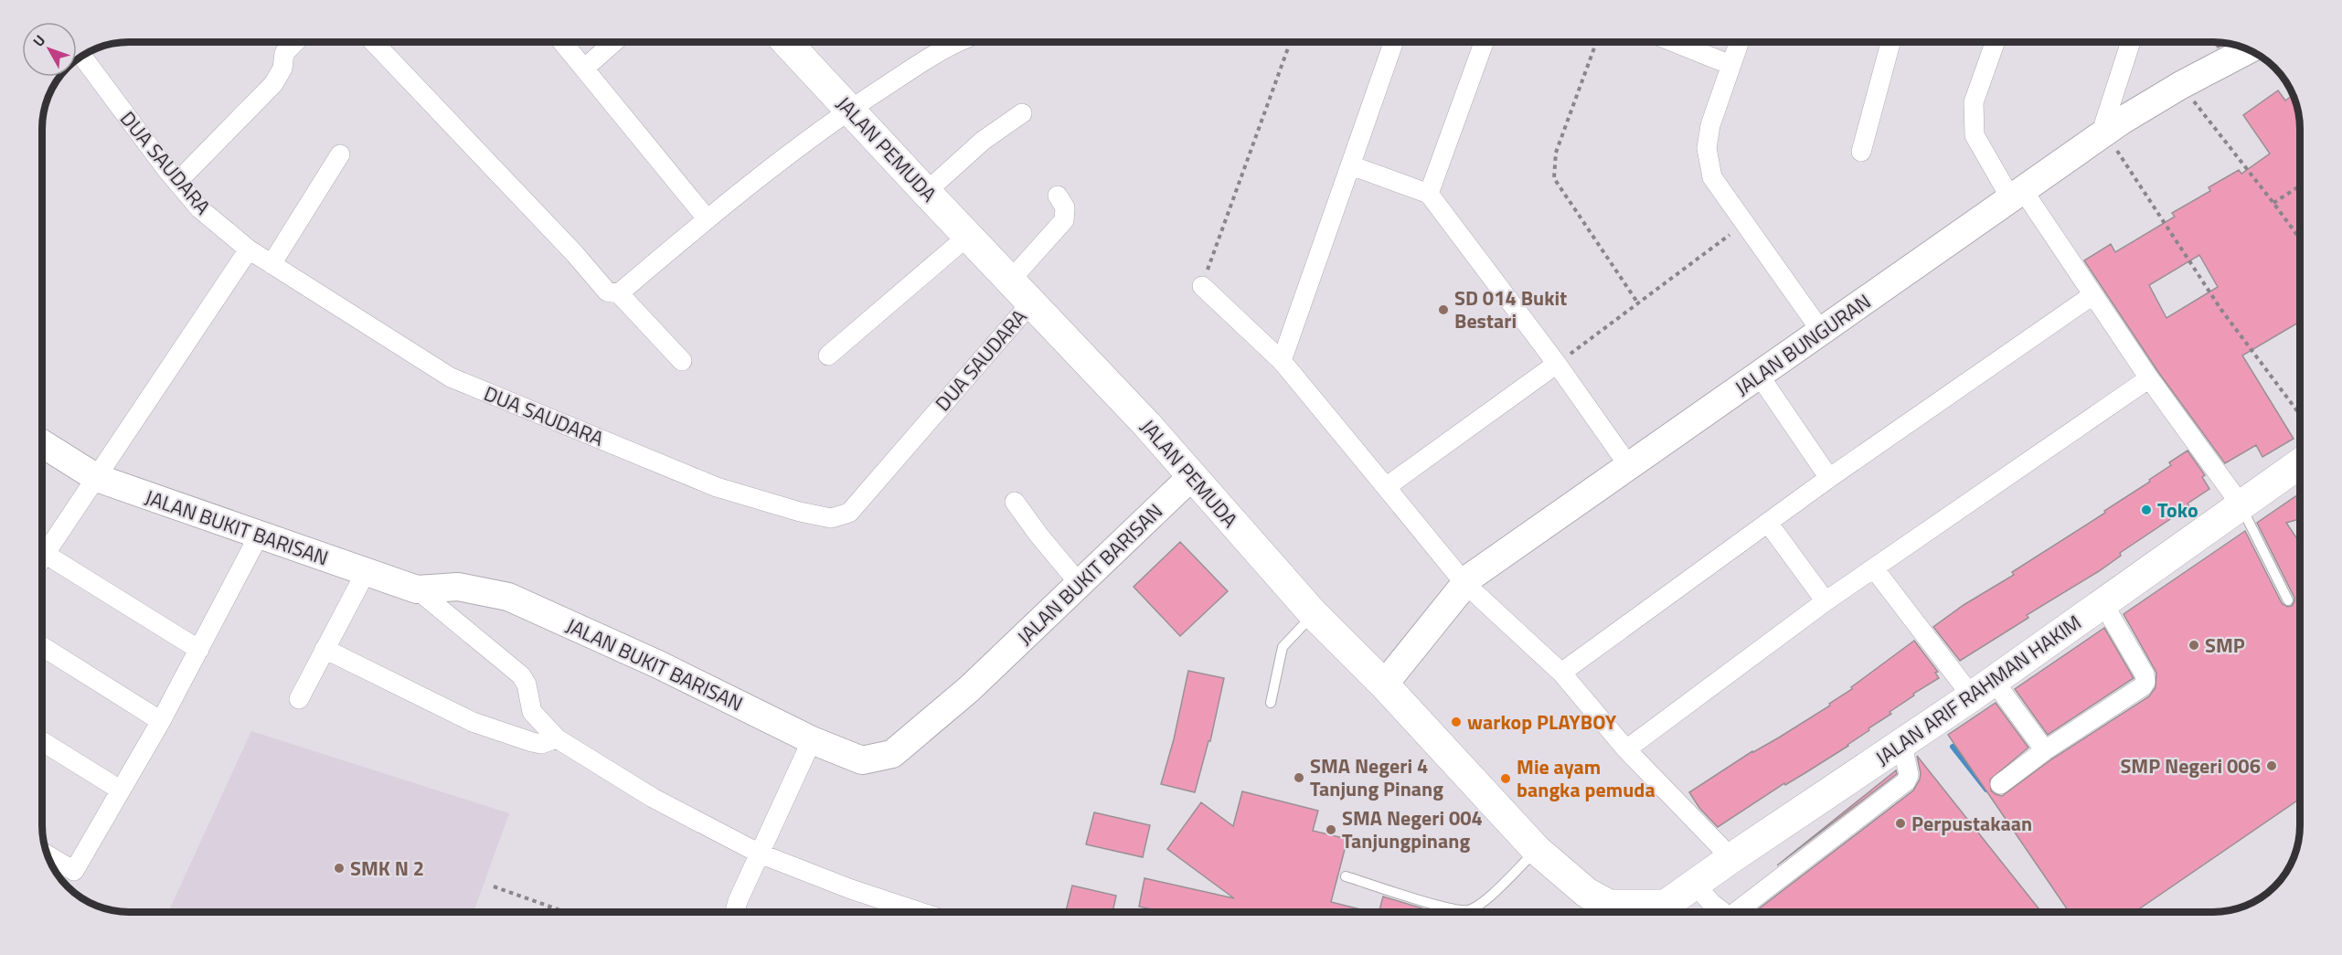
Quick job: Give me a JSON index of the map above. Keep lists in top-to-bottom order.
{
  "streets": {
    "main road": ["JALAN PEMUDA", "JALAN ARIF RAHMAN HAKIM"],
    "street": ["DUA SAUDARA", "JALAN BUNGURAN", "JALAN BUKIT BARISAN"]
  },
  "crossings": [
    ["JALAN PEMUDA", "DUA SAUDARA"],
    ["JALAN PEMUDA", "JALAN BUNGURAN"],
    ["JALAN PEMUDA", "JALAN BUKIT BARISAN"]
  ],
  "places": [
    "SD 014 Bukit Bestari",
    "Toko",
    "SMP",
    "warkop PLAYBOY",
    "SMP Negeri 006",
    "SMA Negeri 4 Tanjung Pinang",
    "Mie ayam bangka pemuda",
    "Perpustakaan",
    "SMA Negeri 004 Tanjungpinang",
    "SMK N 2"
  ],
  "north": "top left"
}
